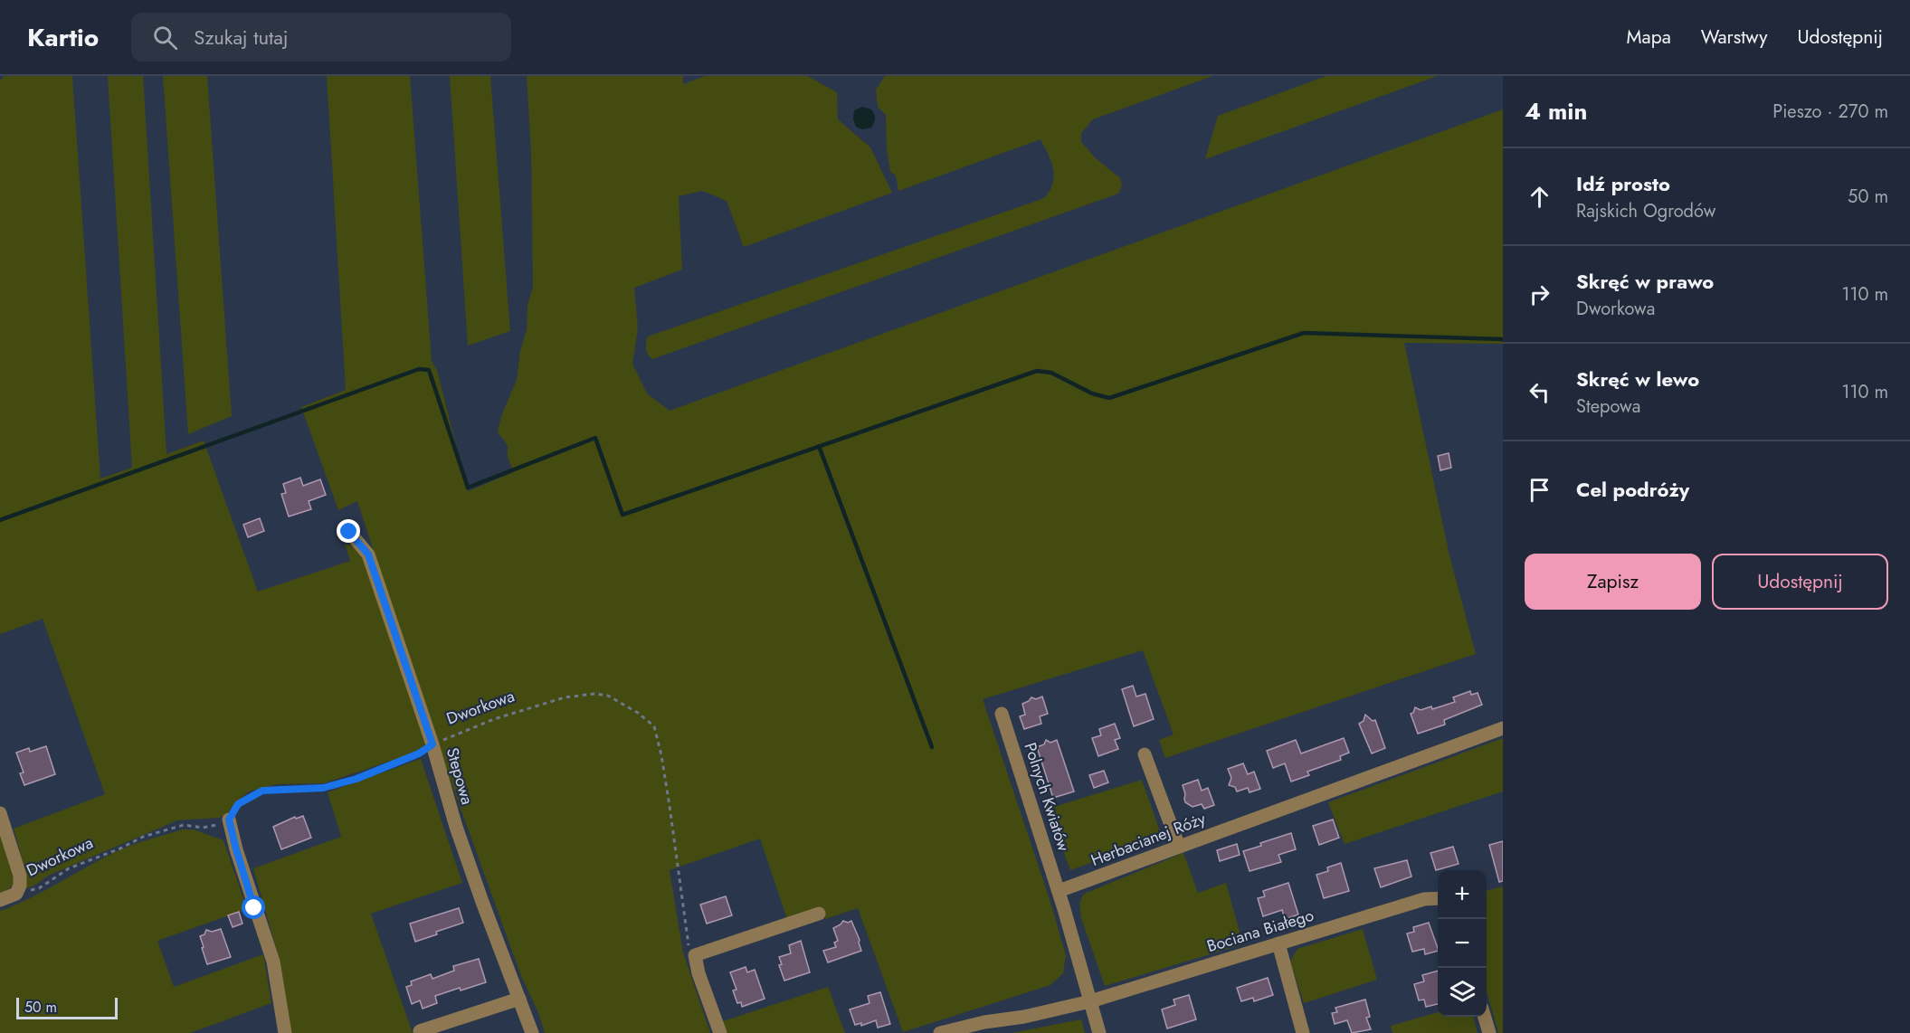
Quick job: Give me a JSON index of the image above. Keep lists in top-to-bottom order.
{
  "streets": {
    "street": [
      "Dworkowa",
      "Stepowa",
      "Polnych Kwiatów",
      "Herbacianej Róży",
      "Bociana Białego"
    ]
  },
  "crossings": [
    ["Dworkowa", "Stepowa"],
    ["Polnych Kwiatów", "Herbacianej Róży"]
  ],
  "scale_bar": "50 m",
  "page": {
    "header": "Kartio",
    "search": "Szukaj tutaj",
    "nav": ["Mapa", "Warstwy", "Udostępnij"],
    "heading": ["4 min", "Pieszo · 270 m"],
    "list": [
      ["Idź prosto", "Rajskich Ogrodów", "50 m"],
      ["Skręć w prawo", "Dworkowa", "110 m"],
      ["Skręć w lewo", "Stepowa", "110 m"],
      "Cel podróży"
    ],
    "buttons": ["Zapisz", "Udostępnij"],
    "map_buttons": ["+", "−"],
    "scale": "50 m"
  }
}
